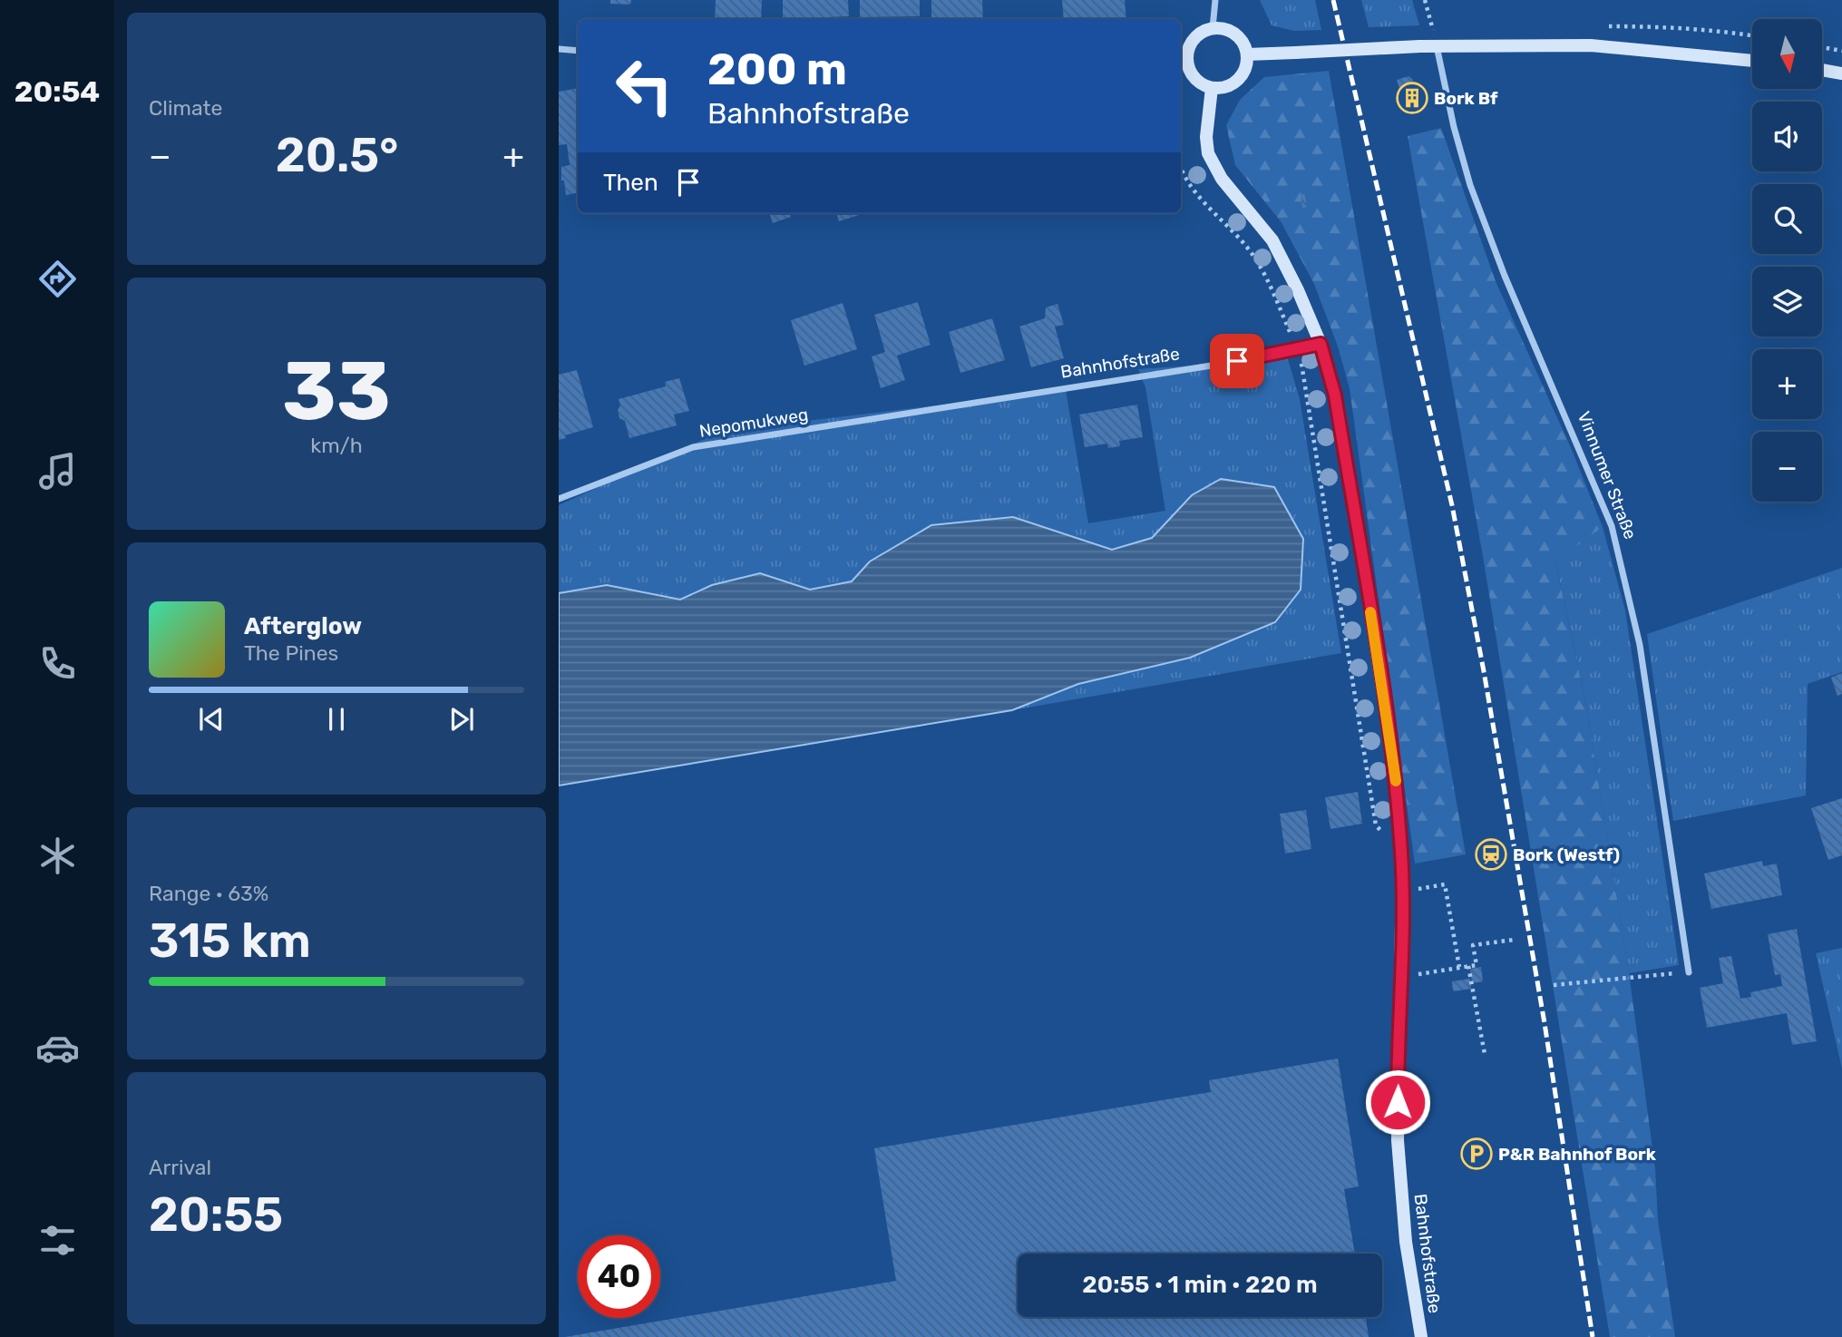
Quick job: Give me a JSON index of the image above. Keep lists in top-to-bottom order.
{
  "streets": {
    "street": ["Bahnhofstraße", "Nepomukweg", "Vinnumer Straße"]
  },
  "crossings": [
    ["Bahnhofstraße", "Nepomukweg"]
  ],
  "places": {
    "building": ["Bork Bf"],
    "station": ["Bork (Westf)"],
    "parking": ["P&R Bahnhof Bork"]
  },
  "north": "bottom",
  "page": {
    "tabs": "20:54",
    "tile": [
      "Climate",
      ["33", "km/h"],
      ["Range · 63%", "315 km"],
      ["Arrival", "20:55"]
    ],
    "map_buttons": ["+", "−"],
    "turn": ["200 m", "Bahnhofstraße"],
    "heat": ["−", "20.5°", "+"],
    "then": "Then",
    "song": ["Afterglow", "The Pines"],
    "limit": "40",
    "trip": "20:55 · 1 min · 220 m"
  }
}
